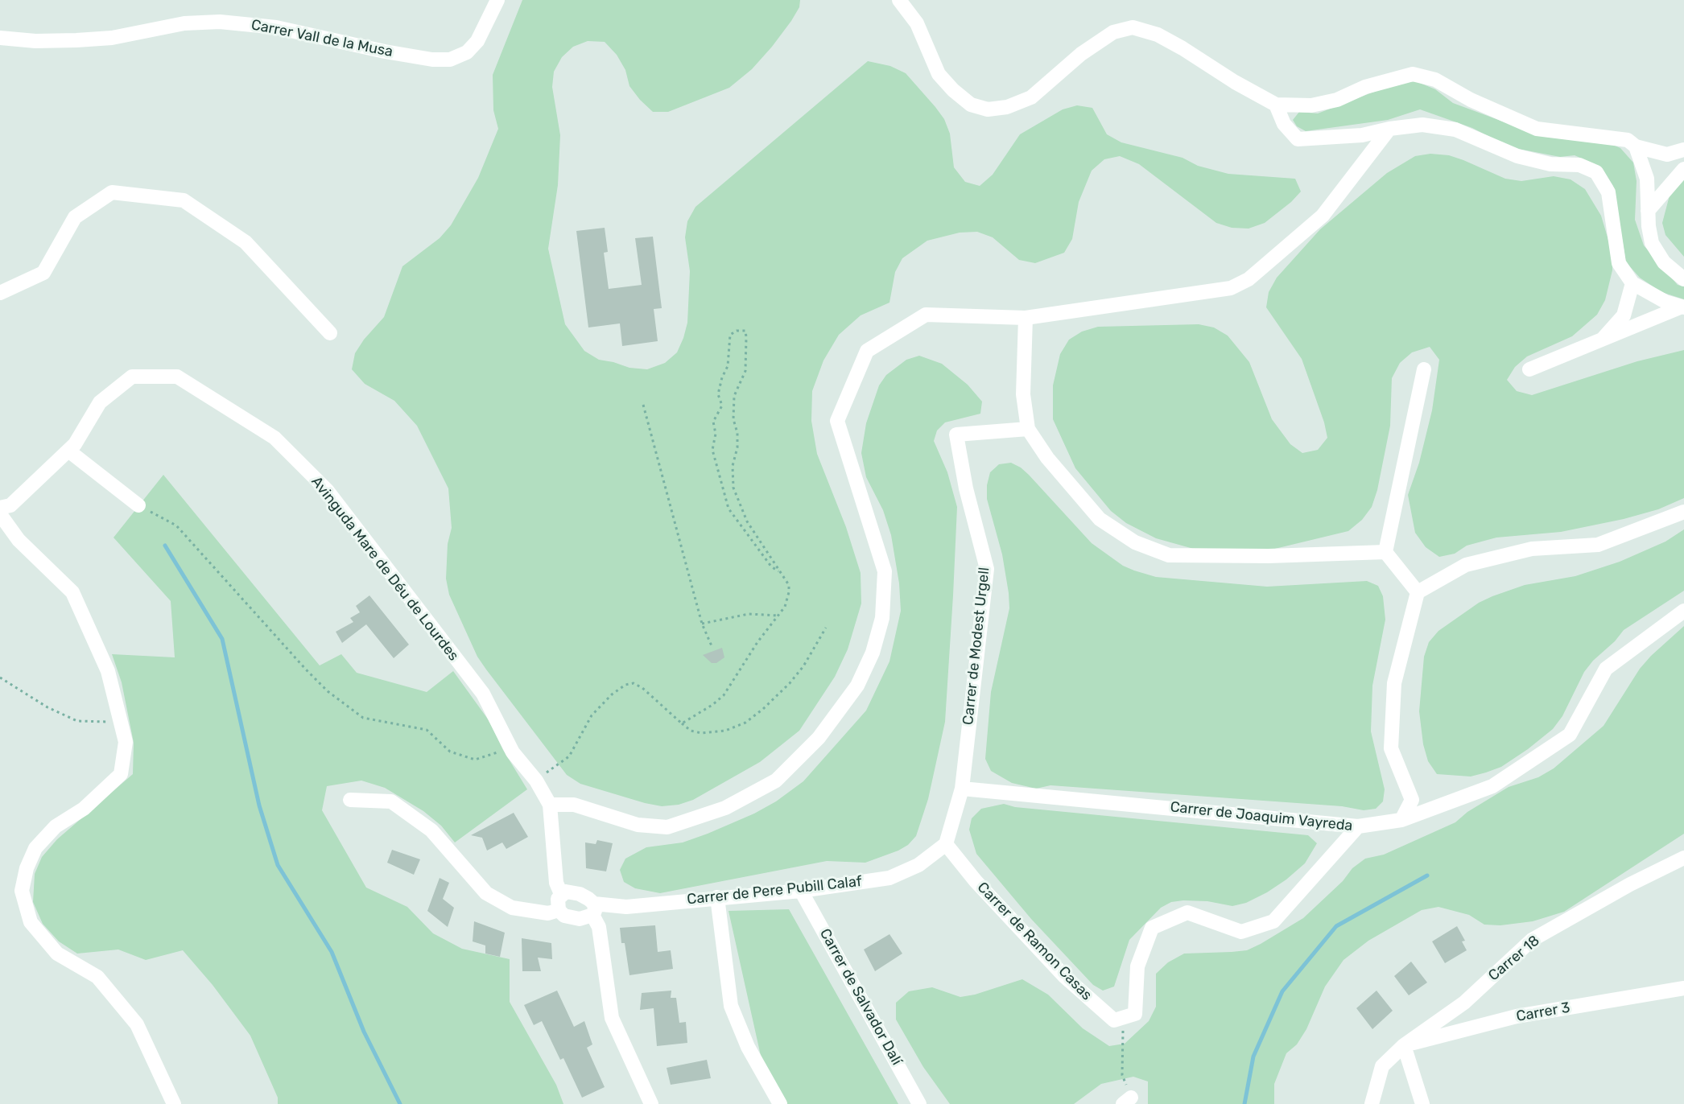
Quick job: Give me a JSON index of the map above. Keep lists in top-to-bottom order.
{
  "streets": {
    "street": [
      "Carrer Vall de la Musa",
      "Avinguda Mare de Déu de Lourdes",
      "Carrer de Modest Urgell",
      "Carrer de Joaquim Vayreda",
      "Carrer de Pere Pubill Calaf",
      "Carrer de Ramon Casas",
      "Carrer 18",
      "Carrer de Salvador Dalí",
      "Carrer 3"
    ]
  },
  "crossings": [
    ["Avinguda Mare de Déu de Lourdes", "Carrer de Pere Pubill Calaf"],
    ["Carrer de Modest Urgell", "Carrer de Joaquim Vayreda"],
    ["Carrer de Modest Urgell", "Carrer de Pere Pubill Calaf"],
    ["Carrer de Modest Urgell", "Carrer de Ramon Casas"],
    ["Carrer de Pere Pubill Calaf", "Carrer de Ramon Casas"],
    ["Carrer de Pere Pubill Calaf", "Carrer de Salvador Dalí"],
    ["Carrer 18", "Carrer 3"]
  ]
}
